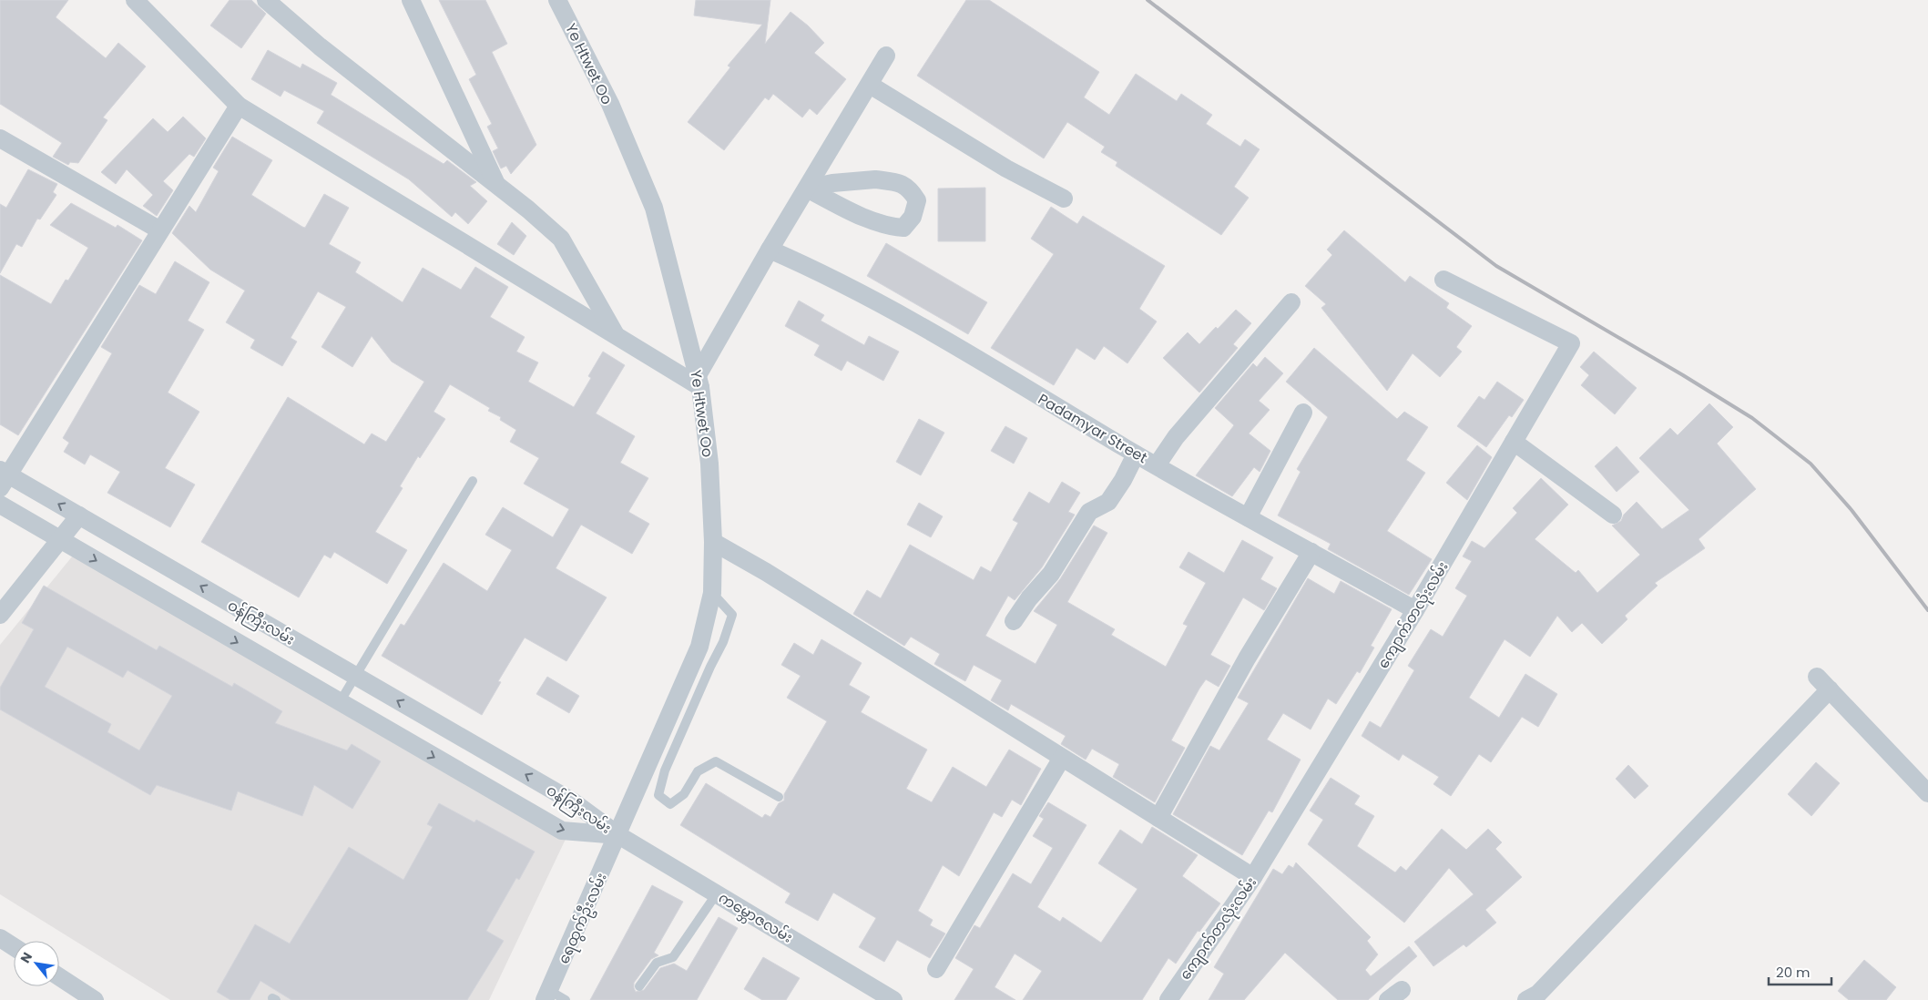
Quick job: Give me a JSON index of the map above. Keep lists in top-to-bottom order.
{
  "streets": {
    "street": [
      "Ye Htwet Oo",
      "Padamyar Street",
      "ကျောက်တလုံးလမ်း",
      "ဝန်ကြီးလမ်း",
      "ကမ္ဘောဇလမ်း",
      "ရေထွက်ဦးလမ်း"
    ]
  },
  "crossings": [
    ["Ye Htwet Oo", "ဝန်ကြီးလမ်း"],
    ["Ye Htwet Oo", "ကမ္ဘောဇလမ်း"],
    ["Ye Htwet Oo", "ရေထွက်ဦးလမ်း"],
    ["Padamyar Street", "ကျောက်တလုံးလမ်း"],
    ["ဝန်ကြီးလမ်း", "ကမ္ဘောဇလမ်း"],
    ["ဝန်ကြီးလမ်း", "ရေထွက်ဦးလမ်း"],
    ["ကမ္ဘောဇလမ်း", "ရေထွက်ဦးလမ်း"]
  ],
  "scale_bar": "20 m",
  "north": "top left"
}
